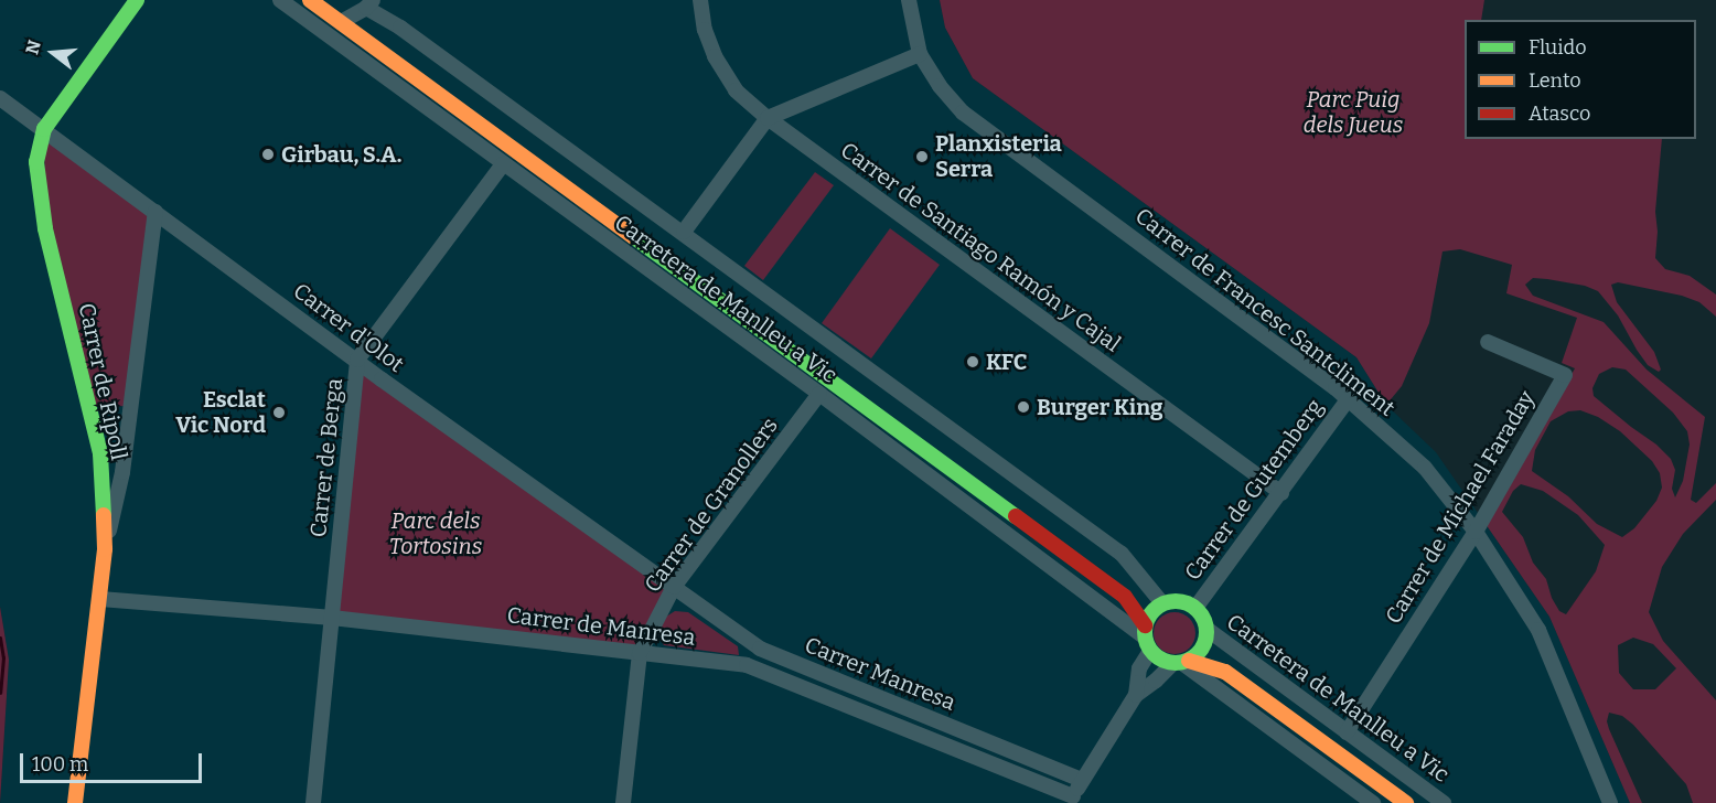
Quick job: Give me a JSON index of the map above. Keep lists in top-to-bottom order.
{
  "streets": {
    "street": [
      "Carrer de Santiago Ramón y Cajal",
      "Carretera de Manlleu a Vic",
      "Carrer de Francesc Santcliment",
      "Carrer d'Olot",
      "Carrer de Ripoll",
      "Carrer de Berga",
      "Carrer de Gutemberg",
      "Carrer de Granollers",
      "Carrer de Michael Faraday",
      "Carrer de Manresa",
      "Carrer Manresa"
    ]
  },
  "crossings": [
    ["Carrer de Santiago Ramón y Cajal", "Carrer de Gutemberg"],
    ["Carretera de Manlleu a Vic", "Carrer de Berga"],
    ["Carretera de Manlleu a Vic", "Carrer de Gutemberg"],
    ["Carretera de Manlleu a Vic", "Carrer de Granollers"],
    ["Carretera de Manlleu a Vic", "Carrer de Michael Faraday"],
    ["Carrer de Francesc Santcliment", "Carrer de Gutemberg"],
    ["Carrer de Francesc Santcliment", "Carrer de Michael Faraday"],
    ["Carrer d'Olot", "Carrer de Ripoll"],
    ["Carrer d'Olot", "Carrer de Berga"],
    ["Carrer d'Olot", "Carrer de Granollers"],
    ["Carrer d'Olot", "Carrer Manresa"],
    ["Carrer de Ripoll", "Carrer de Manresa"],
    ["Carrer de Berga", "Carrer de Manresa"],
    ["Carrer de Granollers", "Carrer de Manresa"],
    ["Carrer de Granollers", "Carrer Manresa"]
  ],
  "parks": ["Parc Puig dels Jueus", "Parc dels Tortosins"],
  "places": [
    "Girbau, S.A.",
    "Planxisteria Serra",
    "KFC",
    "Burger King",
    "Esclat Vic Nord"
  ],
  "legend": ["Fluido", "Lento", "Atasco"],
  "scale_bar": "100 m",
  "north": "left"
}
